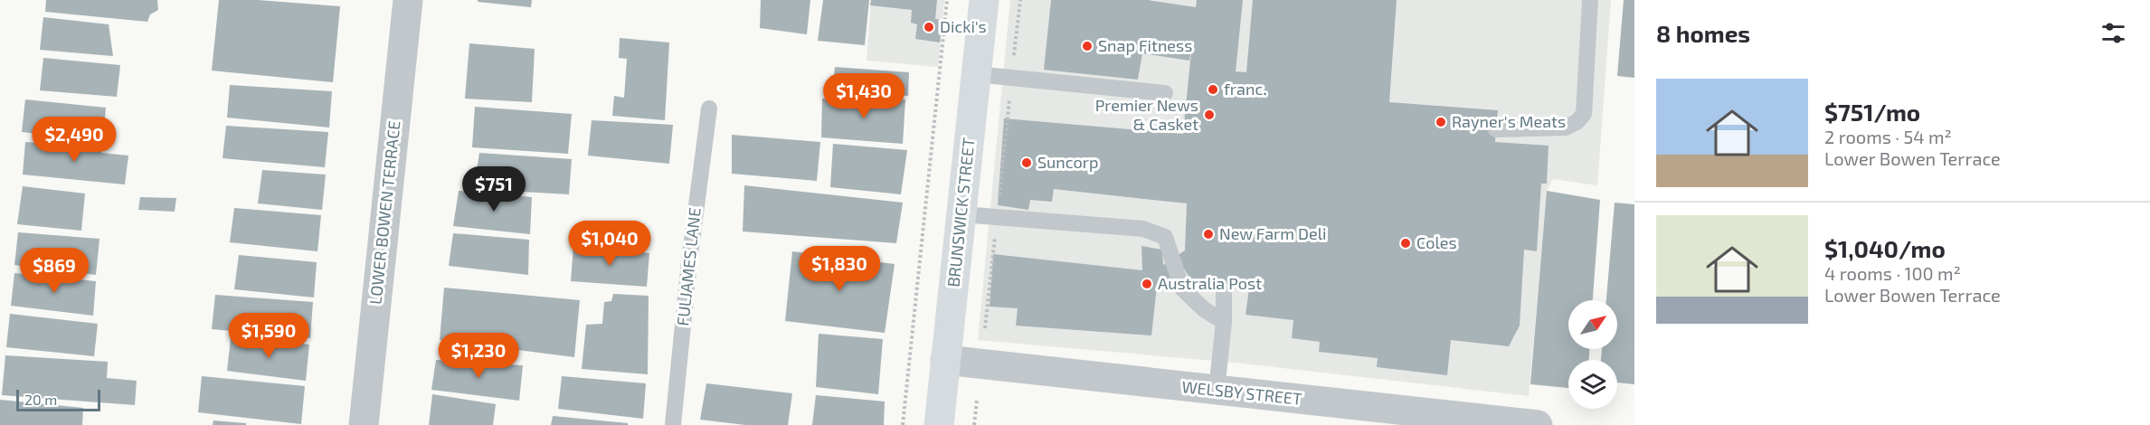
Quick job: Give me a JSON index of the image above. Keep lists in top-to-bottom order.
{
  "streets": {
    "main road": ["BRUNSWICK STREET"],
    "street": ["LOWER BOWEN TERRACE", "WELSBY STREET"],
    "lane": ["FULJAMES LANE"]
  },
  "crossings": [
    ["BRUNSWICK STREET", "WELSBY STREET"]
  ],
  "places": [
    "Dicki's",
    "Snap Fitness",
    "franc.",
    "Premier News & Casket",
    "Rayner's Meats",
    "Suncorp",
    "New Farm Deli",
    "Coles",
    "Australia Post"
  ],
  "scale_bar": "20 m",
  "north": "top right",
  "page": {
    "heading": "8 homes",
    "list": [
      {
        "name": "$751/mo",
        "note": "2 rooms · 54 m² · Lower Bowen Terrace"
      },
      {
        "name": "$1,040/mo",
        "note": "4 rooms · 100 m² · Lower Bowen Terrace"
      }
    ],
    "price": [
      "$1,430",
      "$2,490",
      "$751",
      "$1,040",
      "$1,830",
      "$869",
      "$1,590",
      "$1,230"
    ],
    "scale": "20 m"
  }
}
